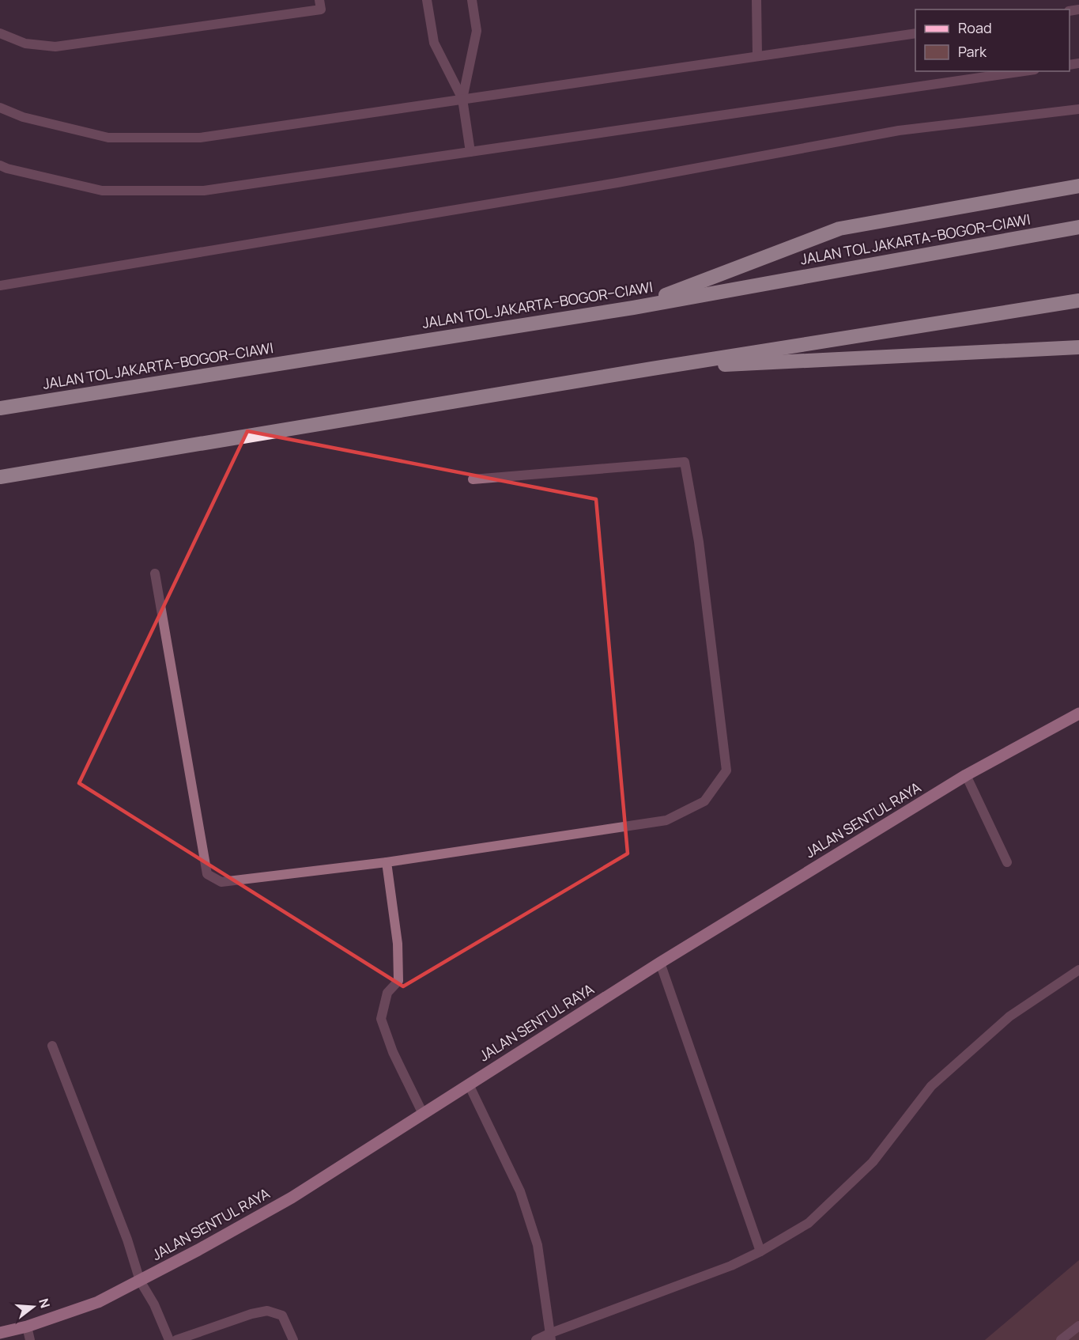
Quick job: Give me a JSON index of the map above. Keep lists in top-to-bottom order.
{
  "streets": {
    "highway": ["JALAN TOL JAKARTA–BOGOR–CIAWI"],
    "main road": ["JALAN SENTUL RAYA"]
  },
  "legend": ["Road", "Park"],
  "north": "right"
}
